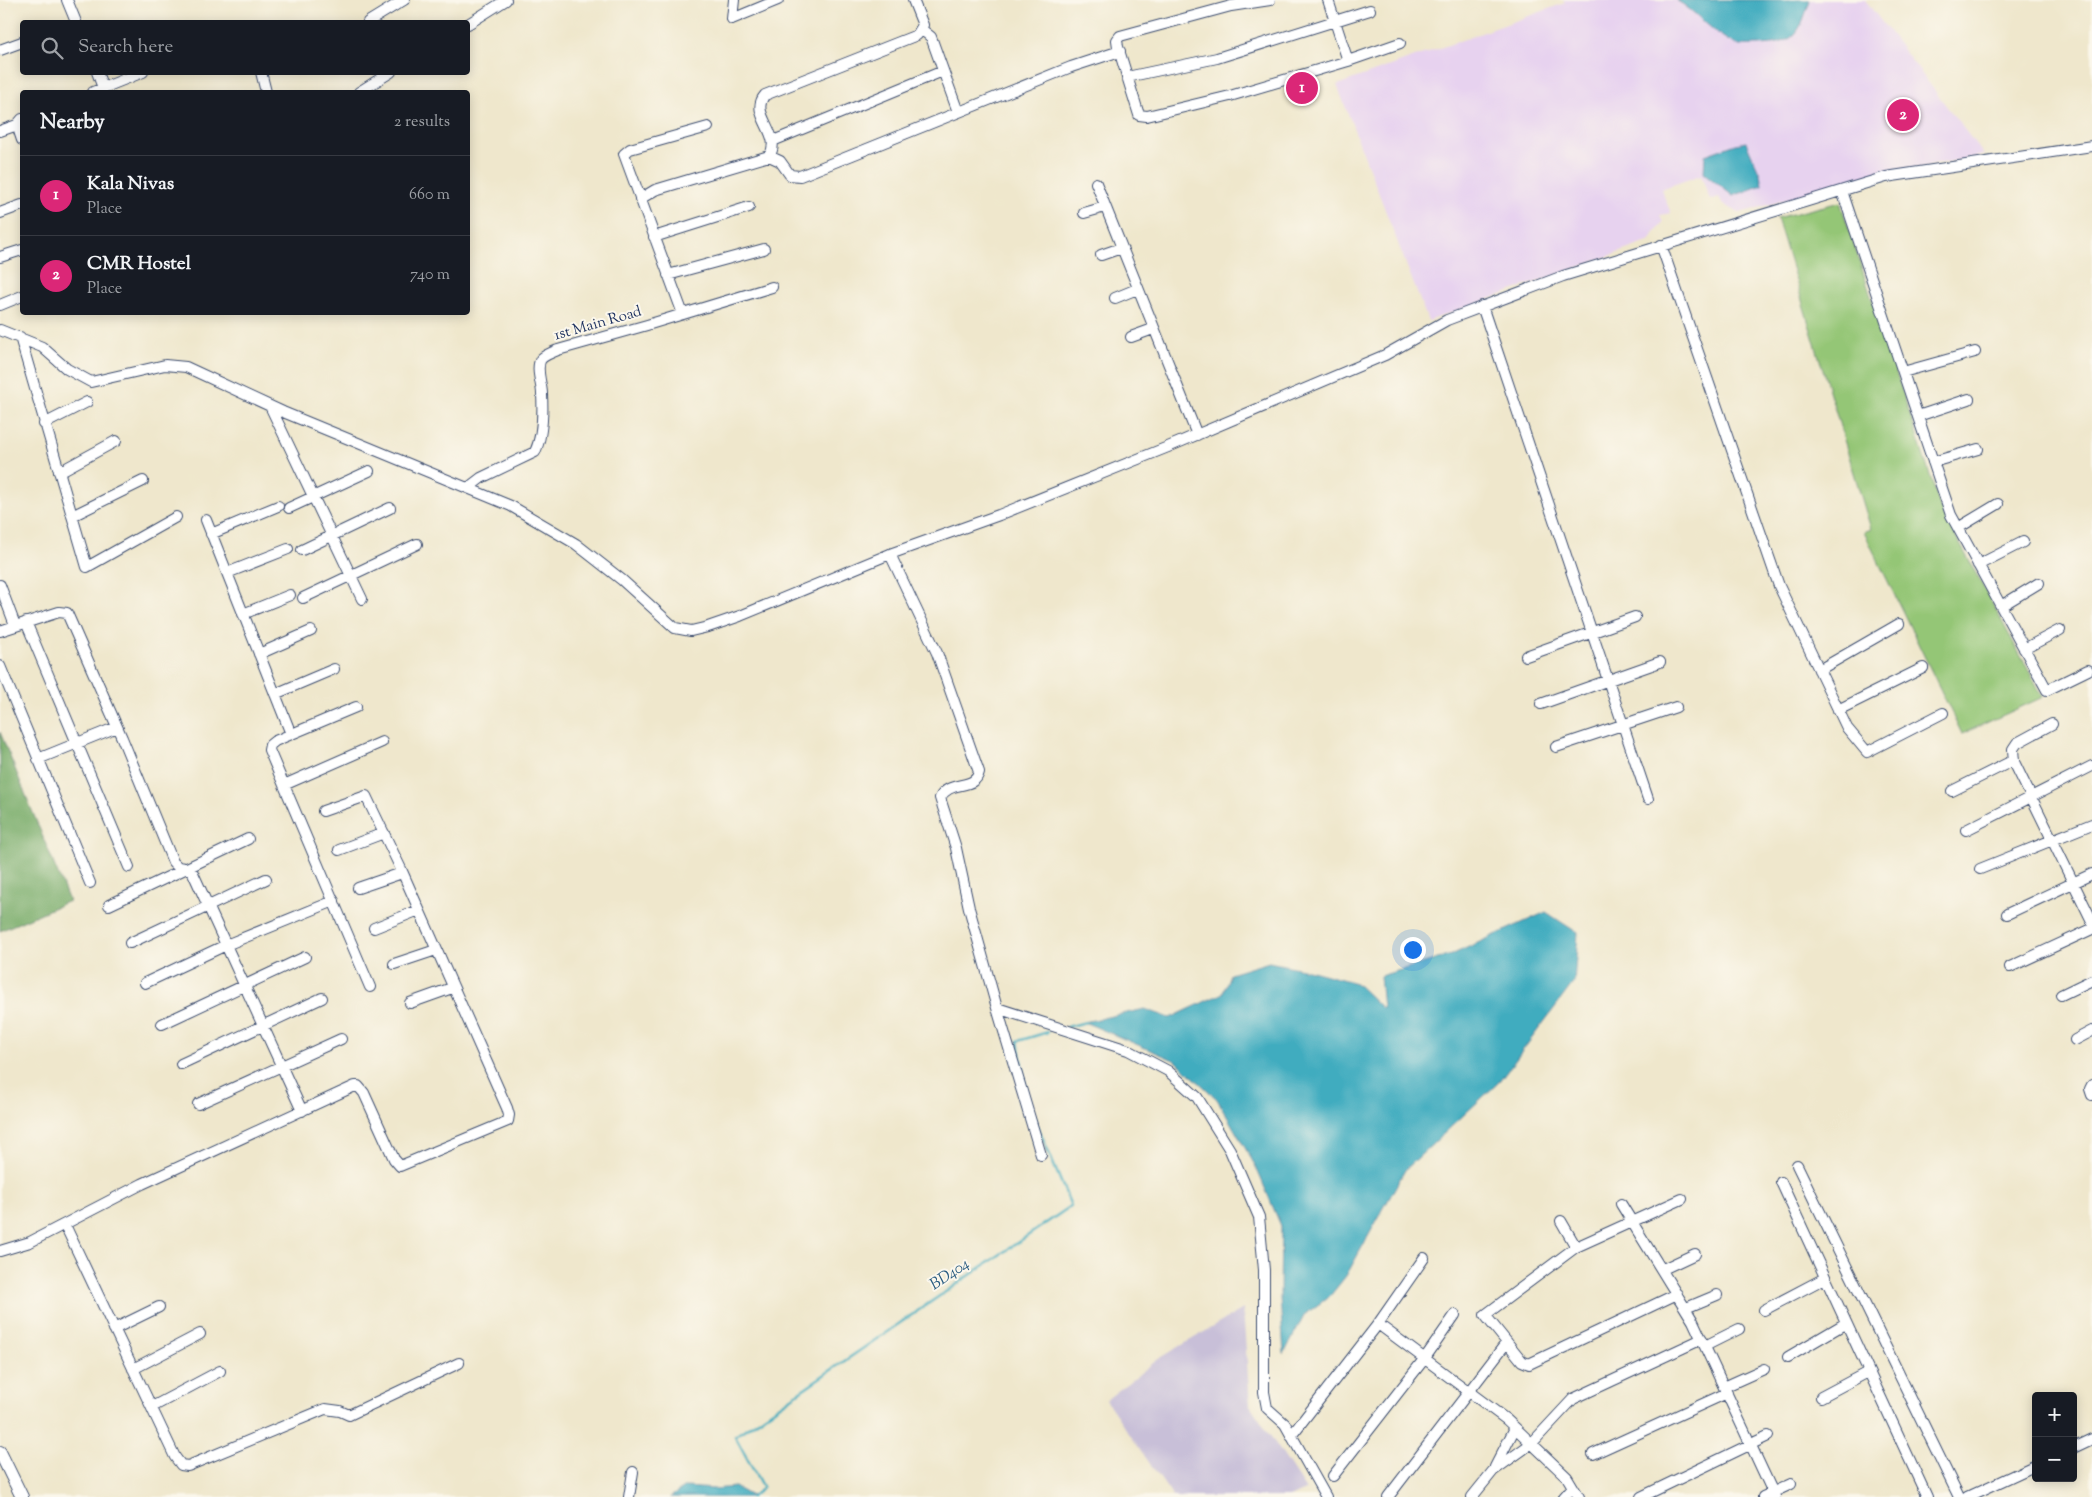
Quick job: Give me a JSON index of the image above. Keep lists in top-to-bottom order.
{
  "streets": {
    "street": ["1st Main Road"]
  },
  "water": ["BD404"],
  "page": {
    "search": "Search here",
    "pins": ["1", "2"],
    "heading": ["Nearby", "2 results"],
    "list": [
      {
        "mark": "1",
        "name": "Kala Nivas",
        "note": "Place",
        "value": "660 m"
      },
      {
        "mark": "2",
        "name": "CMR Hostel",
        "note": "Place",
        "value": "740 m"
      }
    ],
    "map_buttons": ["+", "−"]
  }
}
